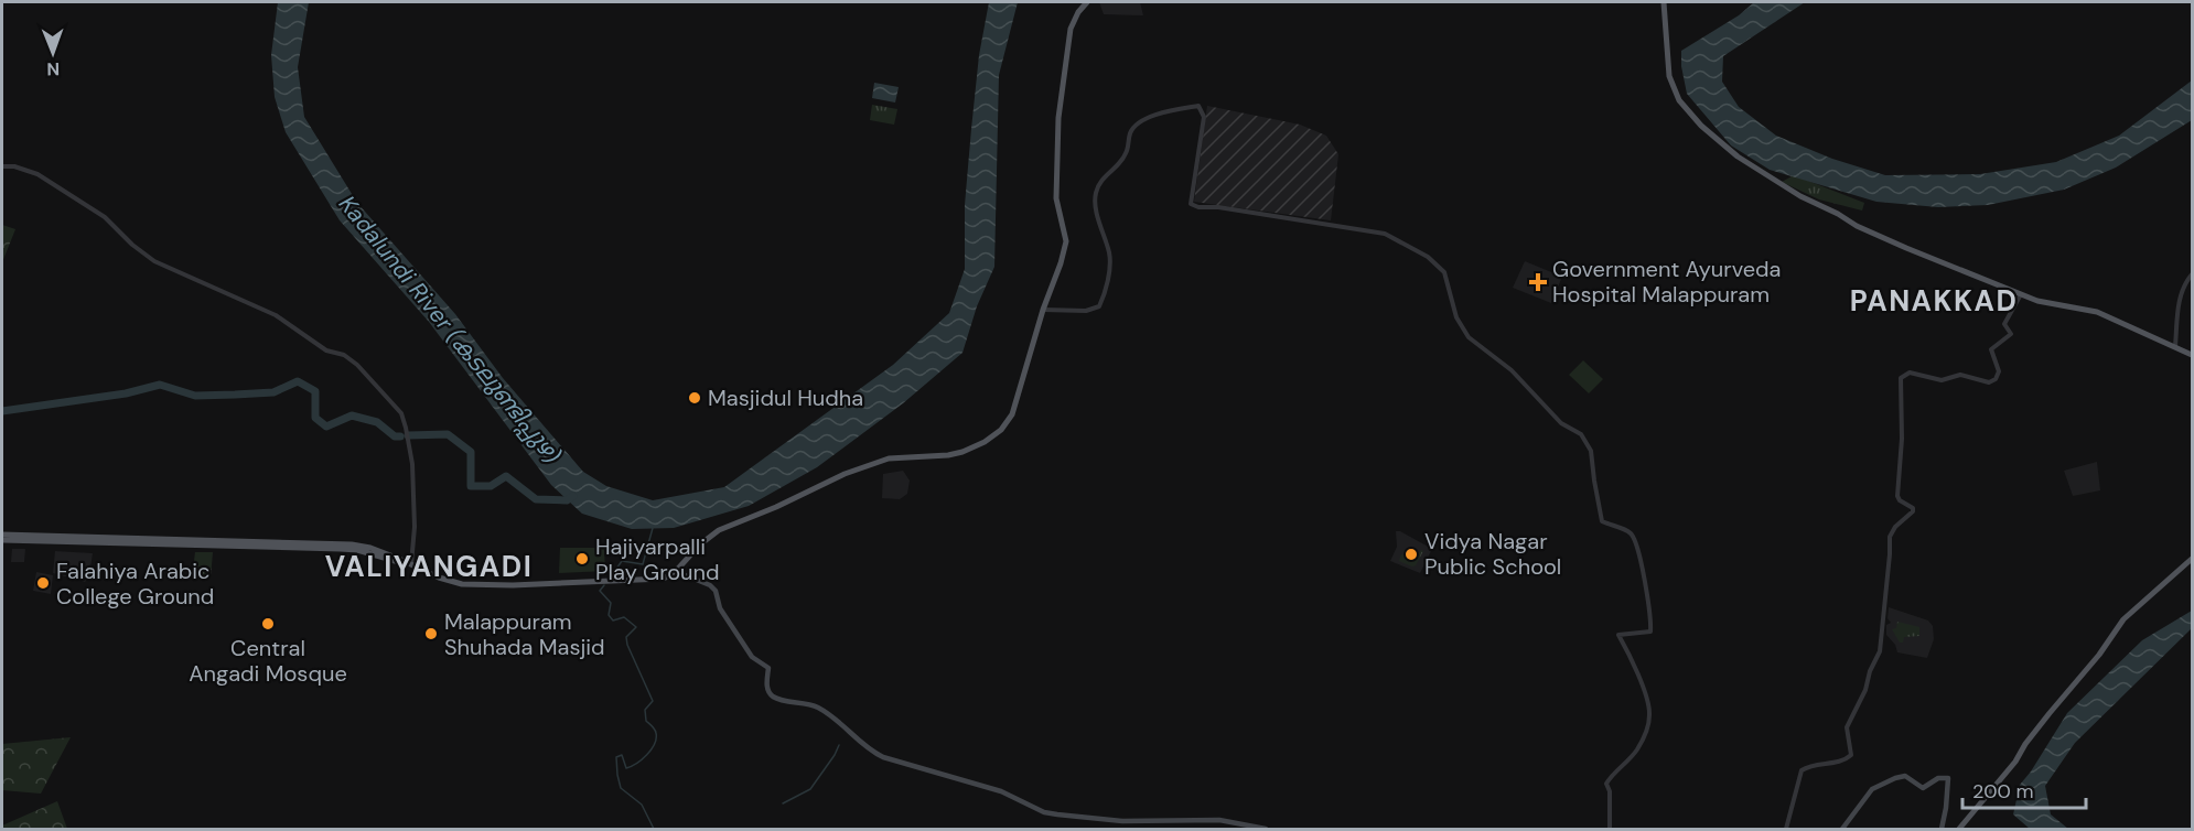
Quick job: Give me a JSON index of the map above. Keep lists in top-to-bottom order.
{
  "districts": ["PANAKKAD", "VALIYANGADI"],
  "water": ["Kadalundi River (കടലുണ്ടിപ്പുഴ)"],
  "places": {
    "health": ["Government Ayurveda Hospital Malappuram"],
    "other": [
      "Masjidul Hudha",
      "Vidya Nagar Public School",
      "Hajiyarpalli Play Ground",
      "Falahiya Arabic College Ground",
      "Central Angadi Mosque",
      "Malappuram Shuhada Masjid"
    ]
  },
  "scale_bar": "200 m",
  "north": "bottom"
}
